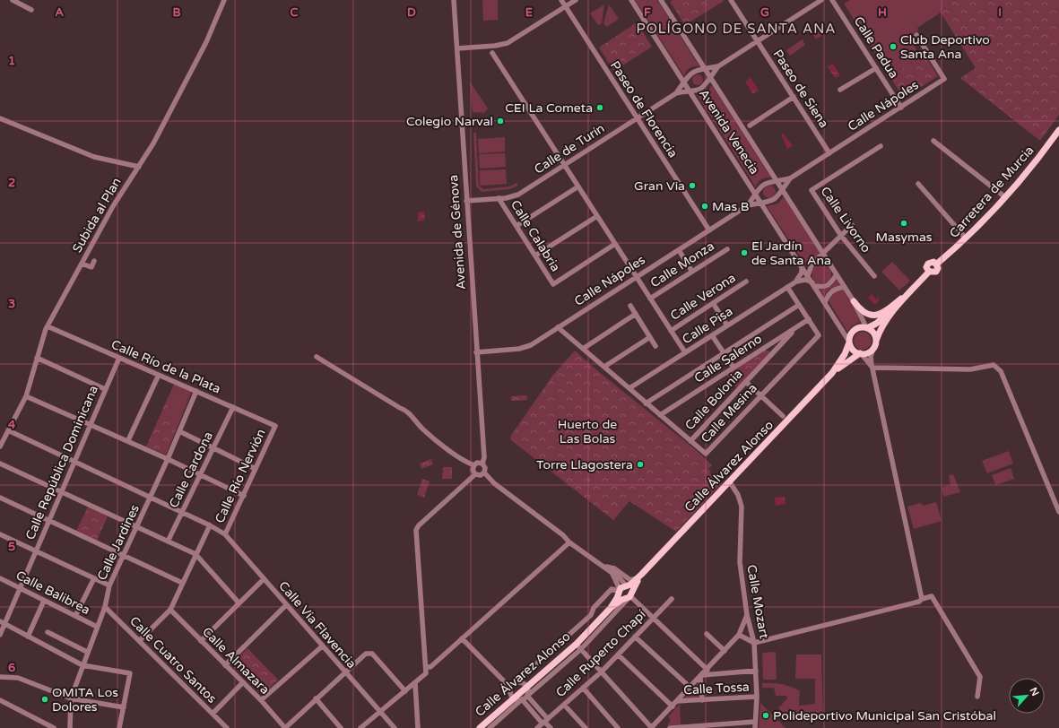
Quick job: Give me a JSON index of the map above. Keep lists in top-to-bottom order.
{
  "streets": {
    "main road": ["Carretera de Murcia", "Calle Álvarez Alonso"],
    "street": [
      "Calle Padua",
      "Paseo de Siena",
      "Calle Nápoles",
      "Paseo de Florencia",
      "Avenida Venecia",
      "Calle de Turín",
      "Subida al Plan",
      "Calle Livorno",
      "Avenida de Génova",
      "Calle Calabria",
      "Calle Monza",
      "Calle Verona",
      "Calle Pisa",
      "Calle Salerno",
      "Calle Río de la Plata",
      "Calle Bolonia",
      "Calle Mesina",
      "Calle República Dominicana",
      "Calle Cardona",
      "Calle Río Nervión",
      "Calle Jardines",
      "Calle Balibrea",
      "Calle Mozart",
      "Calle Vía Flavencia",
      "Calle Ruperto Chapí",
      "Calle Cuatro Santos",
      "Calle Almazara",
      "Calle Tossa"
    ]
  },
  "crossings": [
    ["Calle Padua", "Calle Nápoles"],
    ["Paseo de Siena", "Calle Nápoles"],
    ["Calle Nápoles", "Paseo de Florencia"],
    ["Calle Nápoles", "Avenida Venecia"],
    ["Calle Nápoles", "Avenida de Génova"],
    ["Calle Nápoles", "Calle Mesina"],
    ["Paseo de Florencia", "Calle de Turín"],
    ["Avenida Venecia", "Calle de Turín"],
    ["Avenida Venecia", "Carretera de Murcia"],
    ["Avenida Venecia", "Calle Álvarez Alonso"],
    ["Calle de Turín", "Avenida de Génova"],
    ["Calle de Turín", "Calle Calabria"],
    ["Carretera de Murcia", "Calle Álvarez Alonso"],
    ["Subida al Plan", "Calle Río de la Plata"],
    ["Subida al Plan", "Calle Vía Flavencia"],
    ["Calle Pisa", "Calle Mesina"],
    ["Calle Salerno", "Calle Bolonia"],
    ["Calle Salerno", "Calle Mesina"],
    ["Calle Río de la Plata", "Calle República Dominicana"],
    ["Calle Río de la Plata", "Calle Cardona"],
    ["Calle Río de la Plata", "Calle Río Nervión"],
    ["Calle Río de la Plata", "Calle Jardines"],
    ["Calle Bolonia", "Calle Mesina"],
    ["Calle República Dominicana", "Calle Balibrea"],
    ["Calle República Dominicana", "Calle Vía Flavencia"],
    ["Calle Álvarez Alonso", "Calle Mozart"],
    ["Calle Cardona", "Calle Vía Flavencia"],
    ["Calle Río Nervión", "Calle Vía Flavencia"],
    ["Calle Jardines", "Calle Balibrea"],
    ["Calle Jardines", "Calle Vía Flavencia"],
    ["Calle Jardines", "Calle Cuatro Santos"],
    ["Calle Mozart", "Calle Tossa"]
  ],
  "districts": ["POLÍGONO DE SANTA ANA"],
  "parks": ["Huerto de Las Bolas"],
  "places": [
    "Club Deportivo Santa Ana",
    "CEI La Cometa",
    "Colegio Narval",
    "Gran Via",
    "Mas B",
    "Masymas",
    "El Jardín de Santa Ana",
    "Torre Llagostera",
    "OMITA Los Dolores",
    "Polideportivo Municipal San Cristóbal"
  ],
  "north": "top right",
  "grid": {
    "columns": [
      "A",
      "B",
      "C",
      "D",
      "E",
      "F",
      "G",
      "H",
      "I"
    ],
    "rows": [
      "1",
      "2",
      "3",
      "4",
      "5",
      "6"
    ]
  }
}
